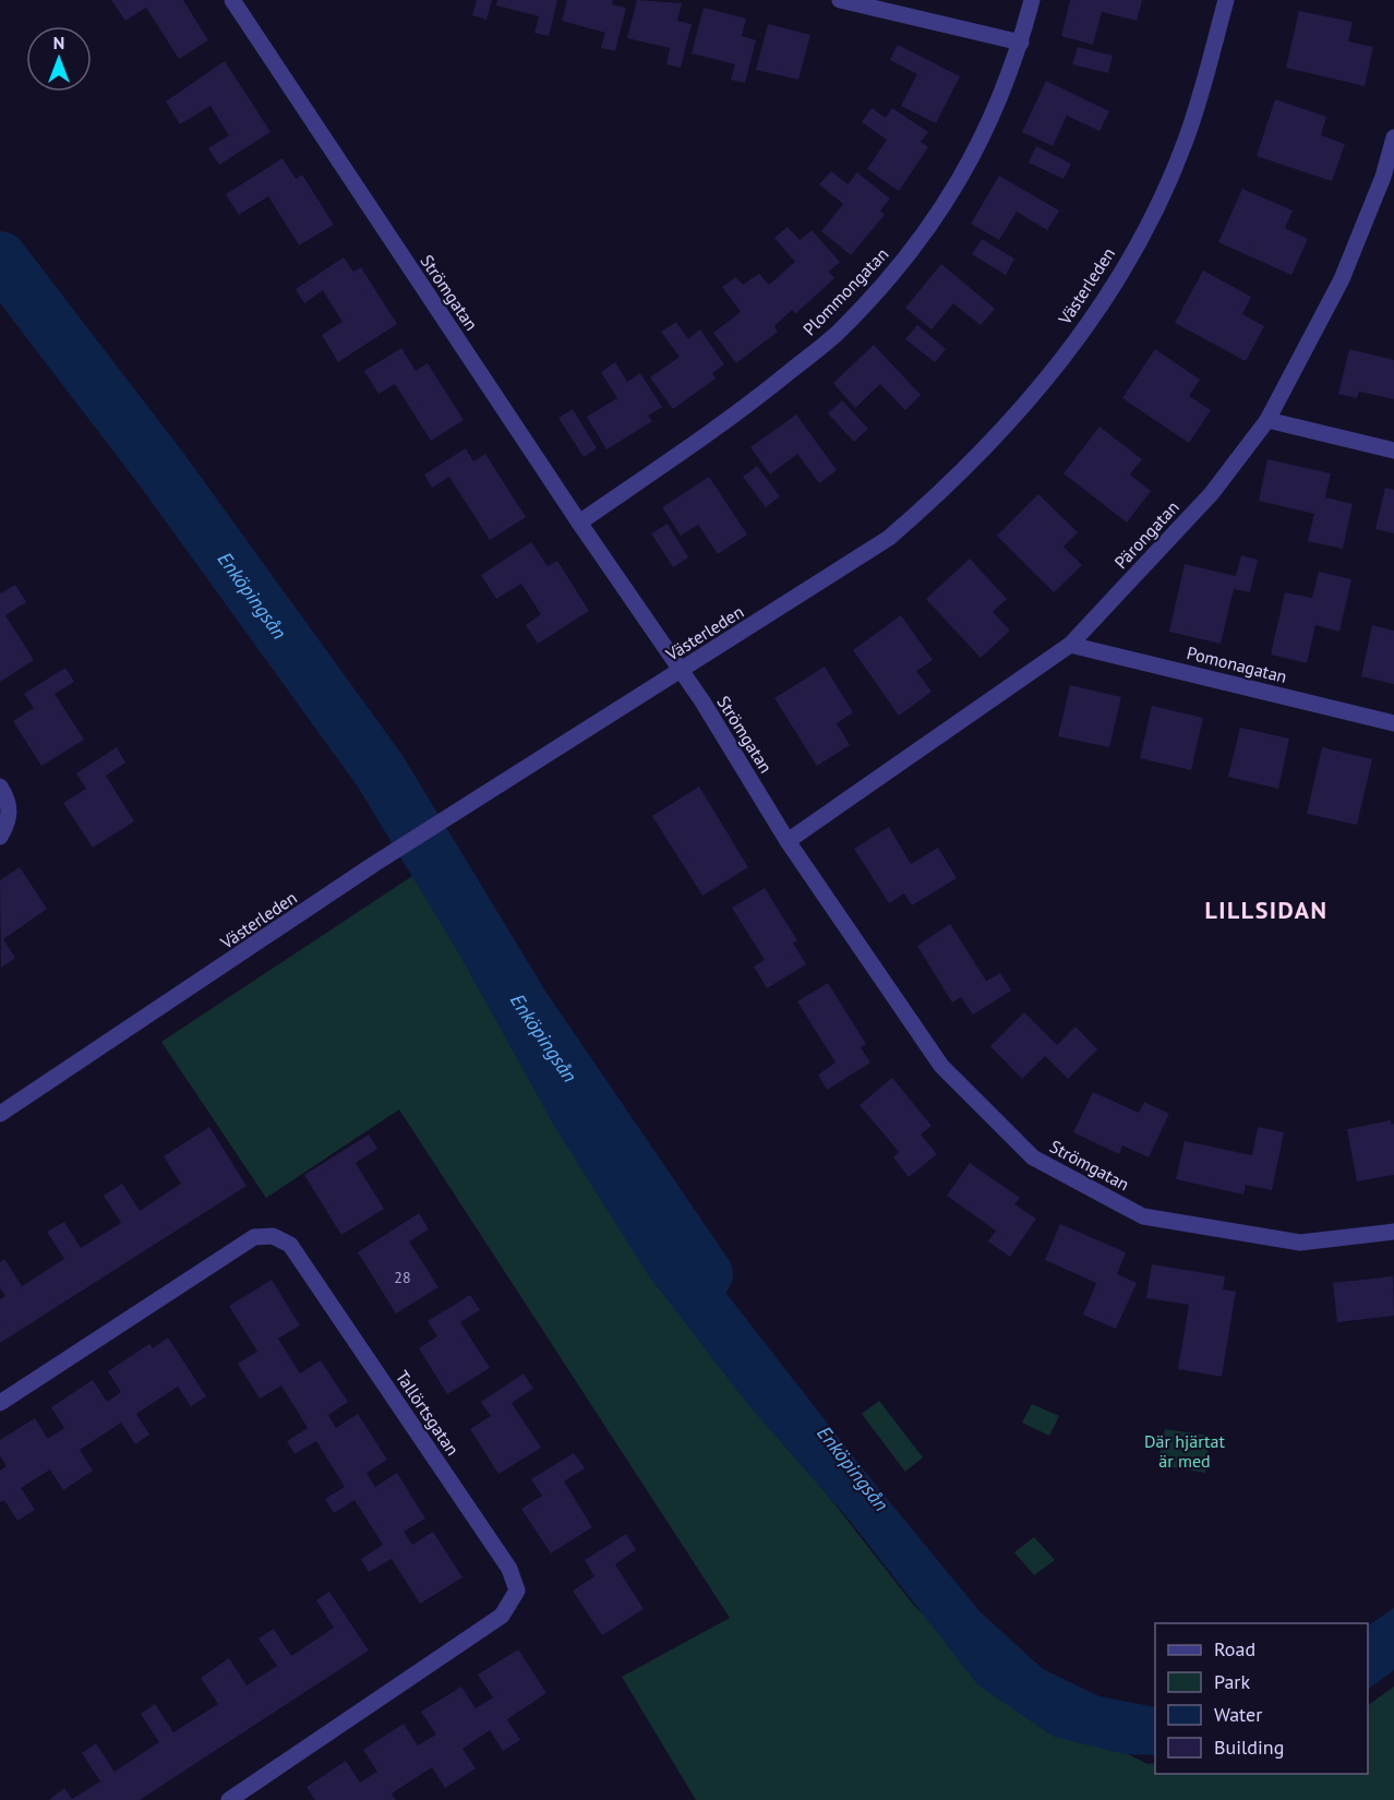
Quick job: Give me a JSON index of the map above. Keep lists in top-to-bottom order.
{
  "streets": {
    "street": [
      "Västerleden",
      "Plommongatan",
      "Strömgatan",
      "Pärongatan",
      "Pomonagatan",
      "Tallörtsgatan"
    ]
  },
  "crossings": [
    ["Västerleden", "Strömgatan"],
    ["Plommongatan", "Strömgatan"],
    ["Strömgatan", "Pärongatan"],
    ["Pärongatan", "Pomonagatan"]
  ],
  "districts": ["LILLSIDAN"],
  "water": ["Enköpingsån"],
  "parks": ["Där hjärtat är med"],
  "house_numbers": ["28"],
  "legend": [
    "Road",
    "Park",
    "Water",
    "Building"
  ],
  "north": "top"
}
